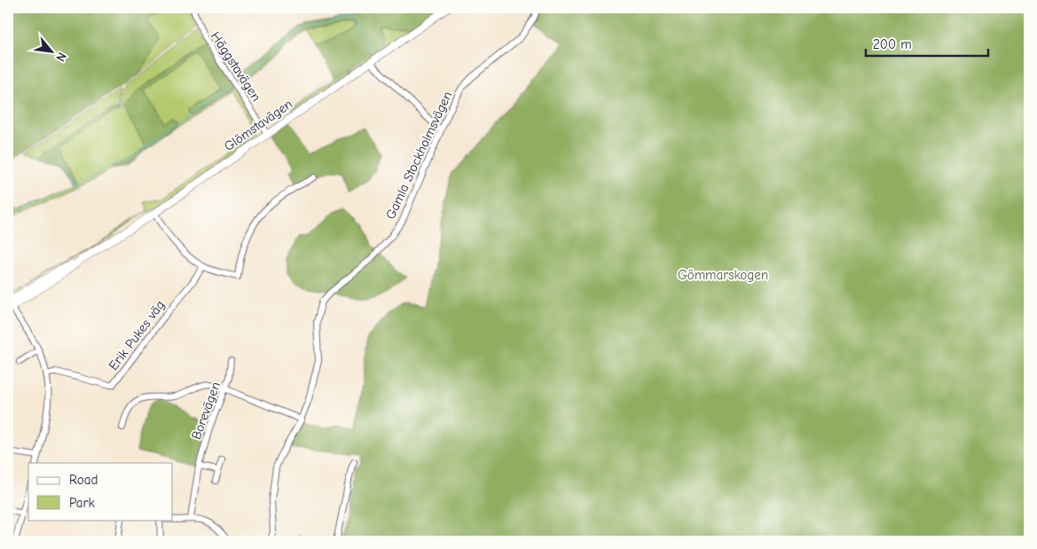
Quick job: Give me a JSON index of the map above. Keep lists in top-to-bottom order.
{
  "streets": {
    "main road": ["Glömstavägen"],
    "street": [
      "Häggstavägen",
      "Gamla Stockholmsvägen",
      "Erik Pukes väg",
      "Borevägen"
    ]
  },
  "crossings": [
    ["Häggstavägen", "Glömstavägen"]
  ],
  "parks": ["Gömmarskogen"],
  "legend": ["Road", "Park"],
  "scale_bar": "200 m",
  "north": "bottom right"
}
